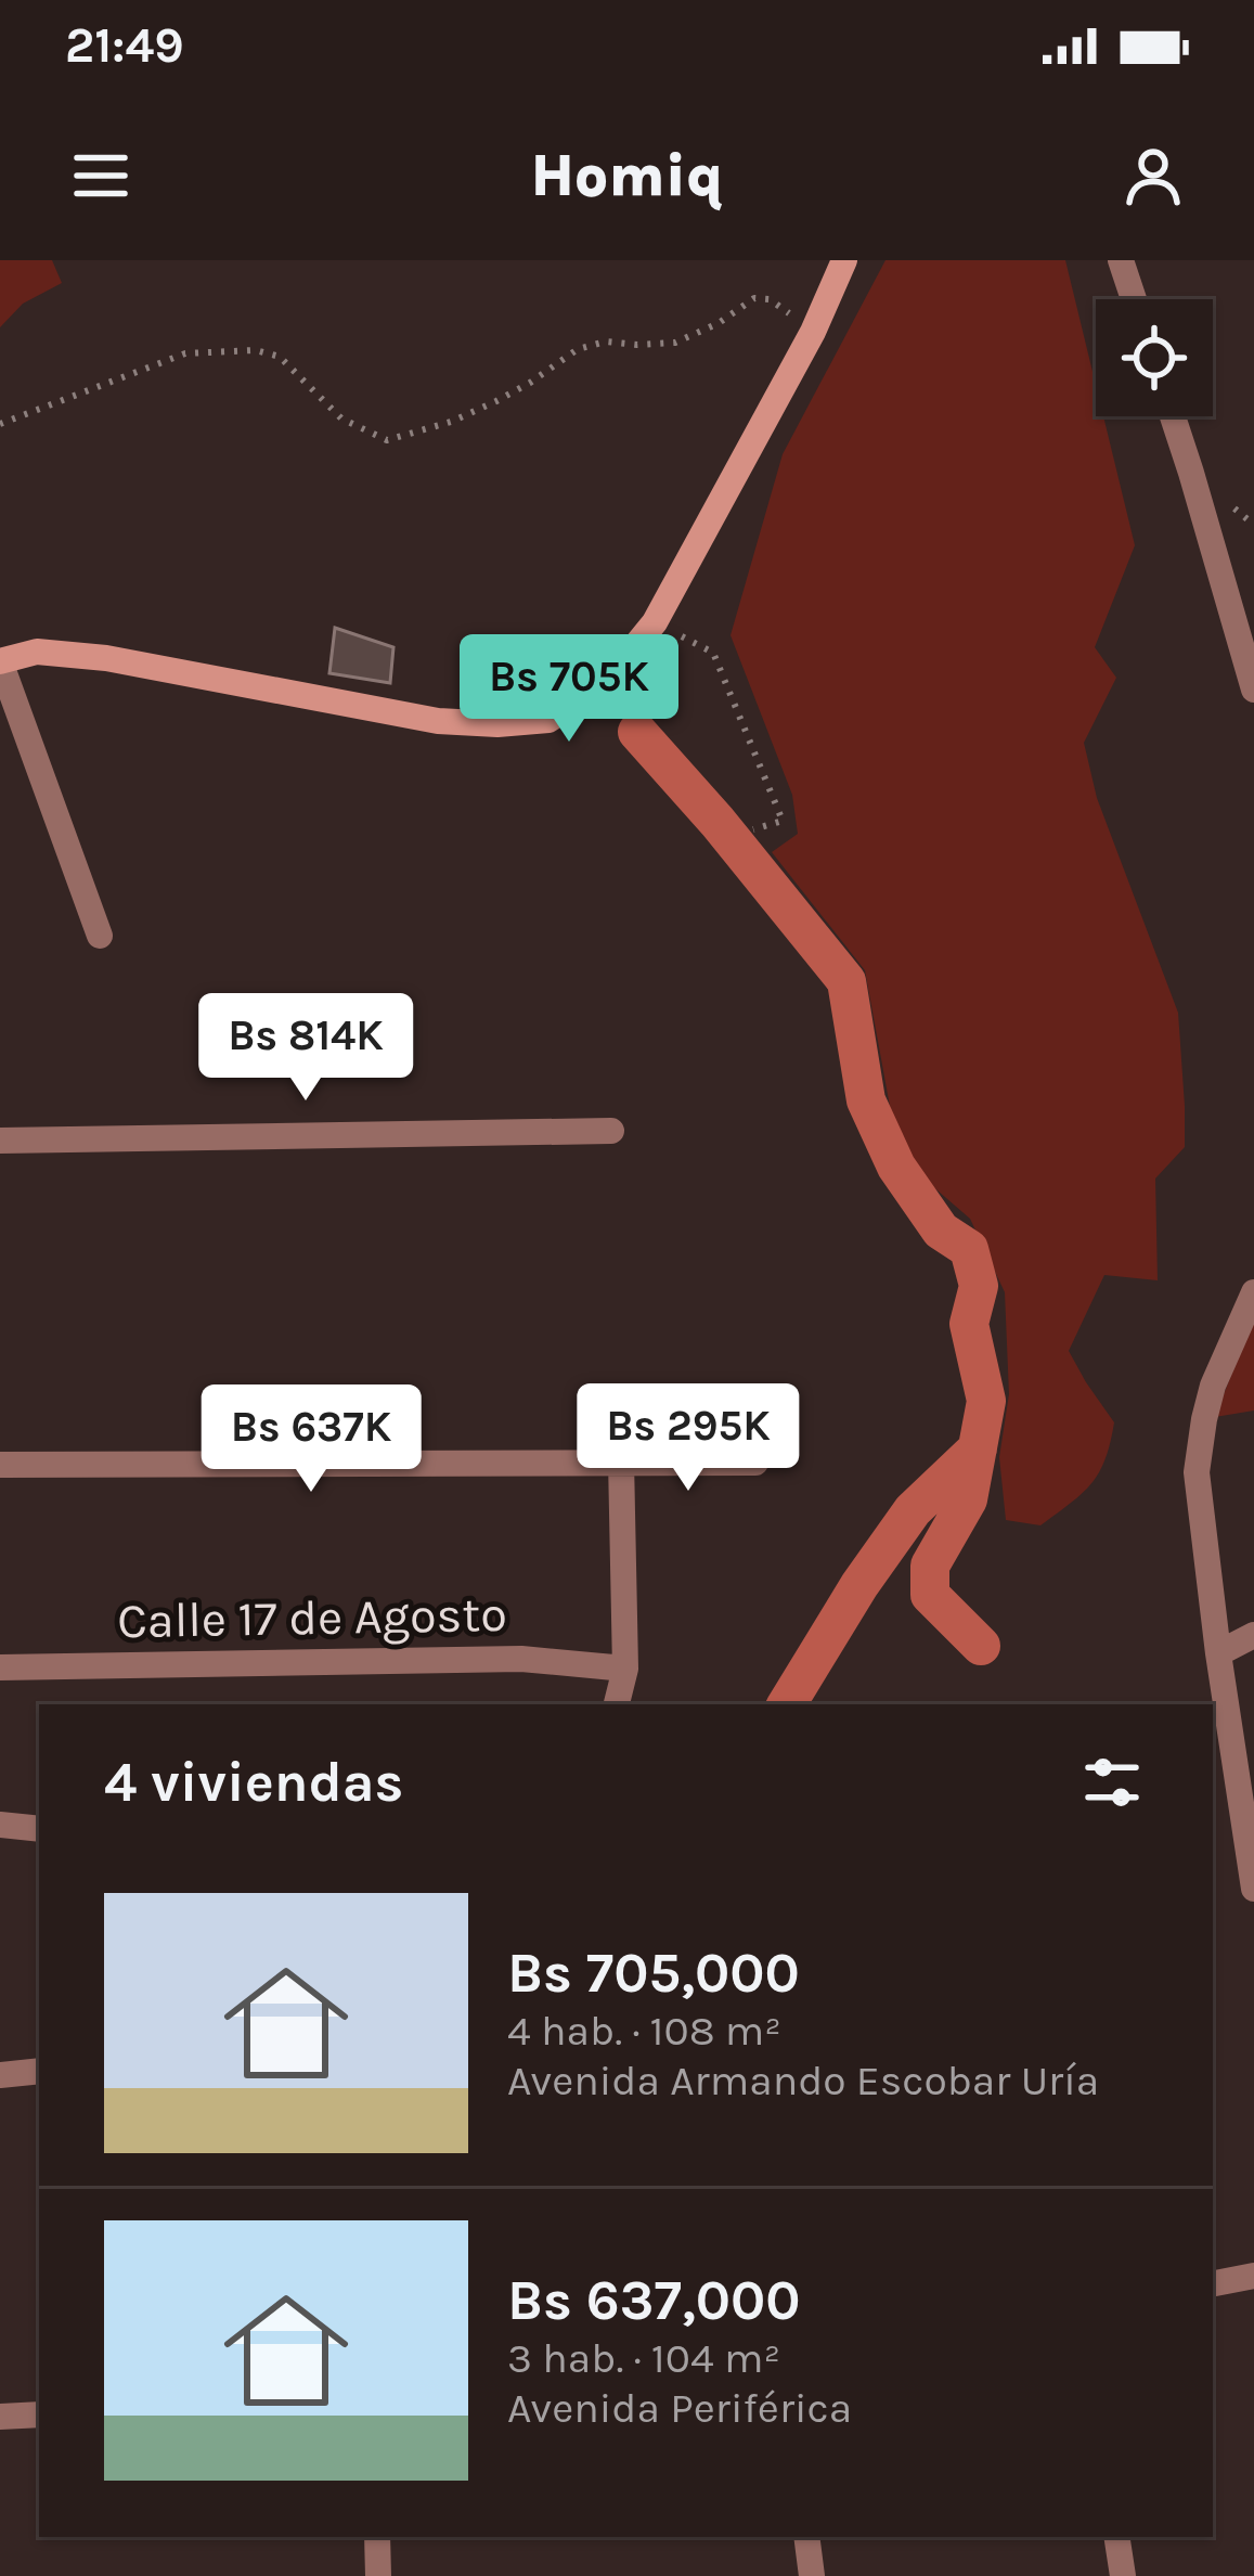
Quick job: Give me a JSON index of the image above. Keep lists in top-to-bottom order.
{
  "streets": {
    "street": ["Calle 17 de Agosto"]
  },
  "page": {
    "status": "21:49",
    "header": "Homiq",
    "price": [
      "Bs 705K",
      "Bs 814K",
      "Bs 295K",
      "Bs 637K"
    ],
    "heading": "4 viviendas",
    "list": [
      {
        "name": "Bs 705,000",
        "note": "4 hab. · 108 m² · Avenida Armando Escobar Uría"
      },
      {
        "name": "Bs 637,000",
        "note": "3 hab. · 104 m² · Avenida Periférica"
      }
    ]
  }
}
